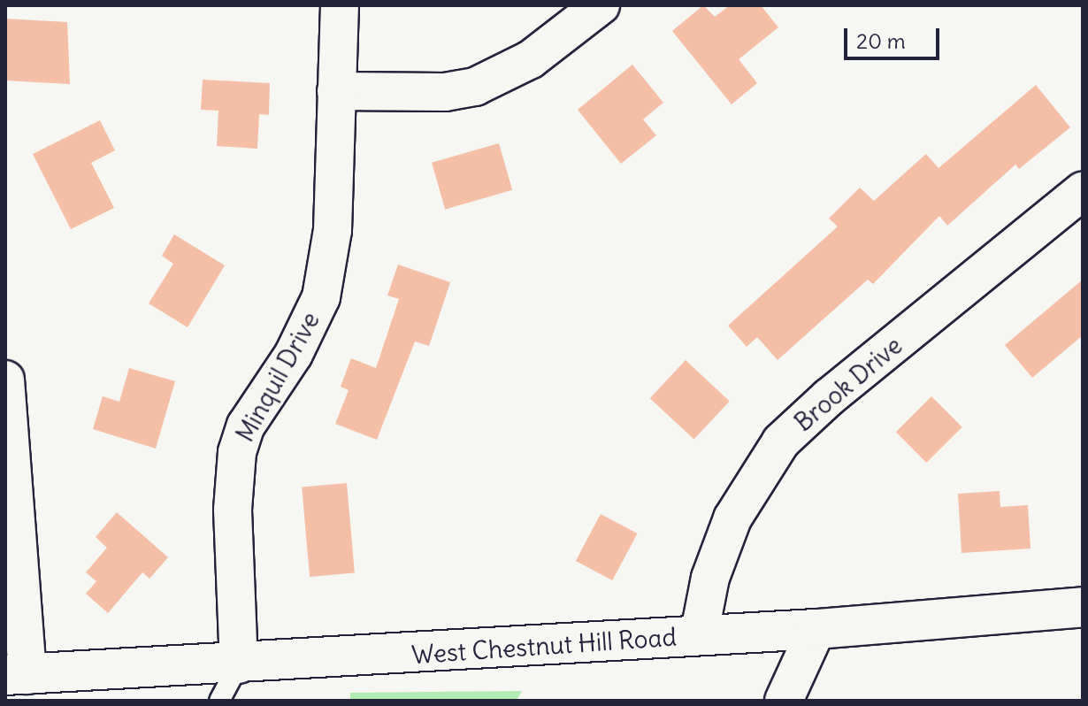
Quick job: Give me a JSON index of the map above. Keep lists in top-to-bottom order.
{
  "streets": {
    "street": ["Minquil Drive", "Brook Drive", "West Chestnut Hill Road"]
  },
  "crossings": [
    ["Minquil Drive", "West Chestnut Hill Road"],
    ["Brook Drive", "West Chestnut Hill Road"]
  ],
  "scale_bar": "20 m"
}
